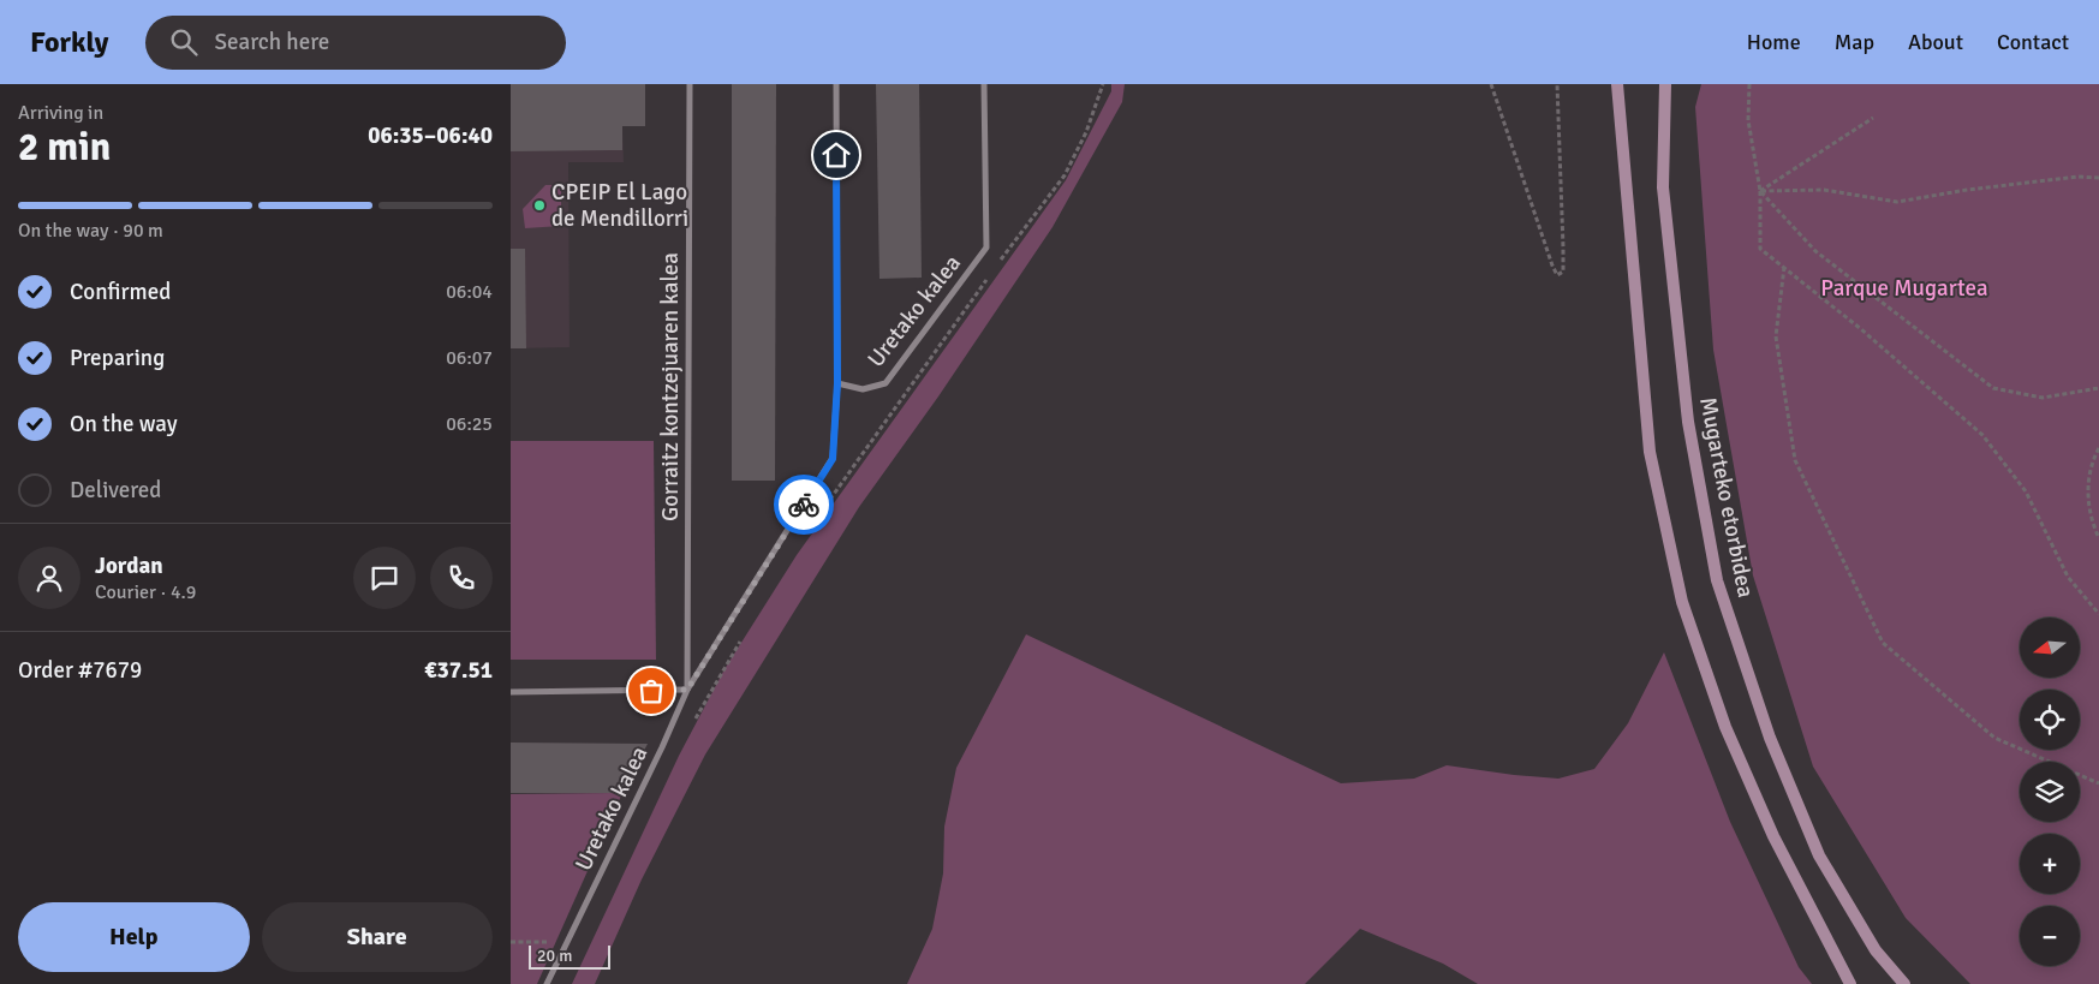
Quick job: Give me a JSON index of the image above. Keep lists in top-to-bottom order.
{
  "streets": {
    "street": ["Uretako kalea", "Gorraitz kontzejuaren kalea", "Mugarteko etorbidea"]
  },
  "crossings": [
    ["Uretako kalea", "Gorraitz kontzejuaren kalea"]
  ],
  "parks": ["Parque Mugartea"],
  "places": ["CPEIP El Lago de Mendillorri"],
  "scale_bar": "20 m",
  "north": "left",
  "page": {
    "header": "Forkly",
    "search": "Search here",
    "nav": [
      "Home",
      "Map",
      "About",
      "Contact"
    ],
    "heading": ["2 min", "Arriving in", "06:35–06:40"],
    "panel": [
      "Jordan",
      "Courier · 4.9",
      "Order #7679",
      "€37.51"
    ],
    "bar": "On the way · 90 m",
    "list": [
      ["Confirmed", "06:04"],
      ["Preparing", "06:07"],
      ["On the way", "06:25"],
      "Delivered"
    ],
    "map_buttons": ["+", "−"],
    "buttons": ["Help", "Share"],
    "scale": "20 m"
  }
}
